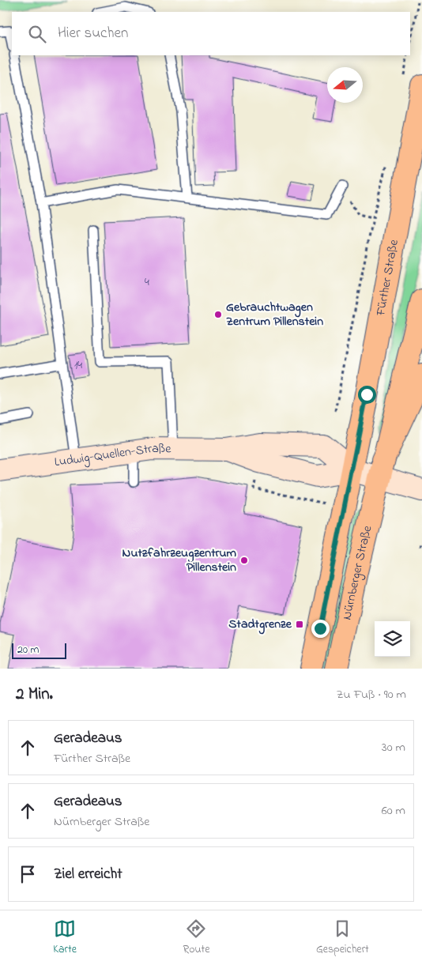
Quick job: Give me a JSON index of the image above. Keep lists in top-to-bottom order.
{
  "streets": {
    "main road": ["Fürther Straße", "Ludwig-Quellen-Straße", "Nürnberger Straße"]
  },
  "crossings": [
    ["Fürther Straße", "Ludwig-Quellen-Straße"],
    ["Fürther Straße", "Nürnberger Straße"],
    ["Ludwig-Quellen-Straße", "Nürnberger Straße"]
  ],
  "places": {
    "other": ["Gebrauchtwagen Zentrum Pillenstein", "Nutzfahrzeugzentrum Pillenstein"],
    "transit": ["Stadtgrenze"]
  },
  "house_numbers": ["4", "14"],
  "scale_bar": "20 m",
  "north": "left",
  "page": {
    "search": "Hier suchen",
    "scale": "20 m",
    "heading": ["2 Min.", "Zu Fuß · 90 m"],
    "list": [
      ["Geradeaus", "Fürther Straße", "30 m"],
      ["Geradeaus", "Nürnberger Straße", "60 m"],
      "Ziel erreicht"
    ],
    "nav": ["Karte", "Route", "Gespeichert"]
  }
}
